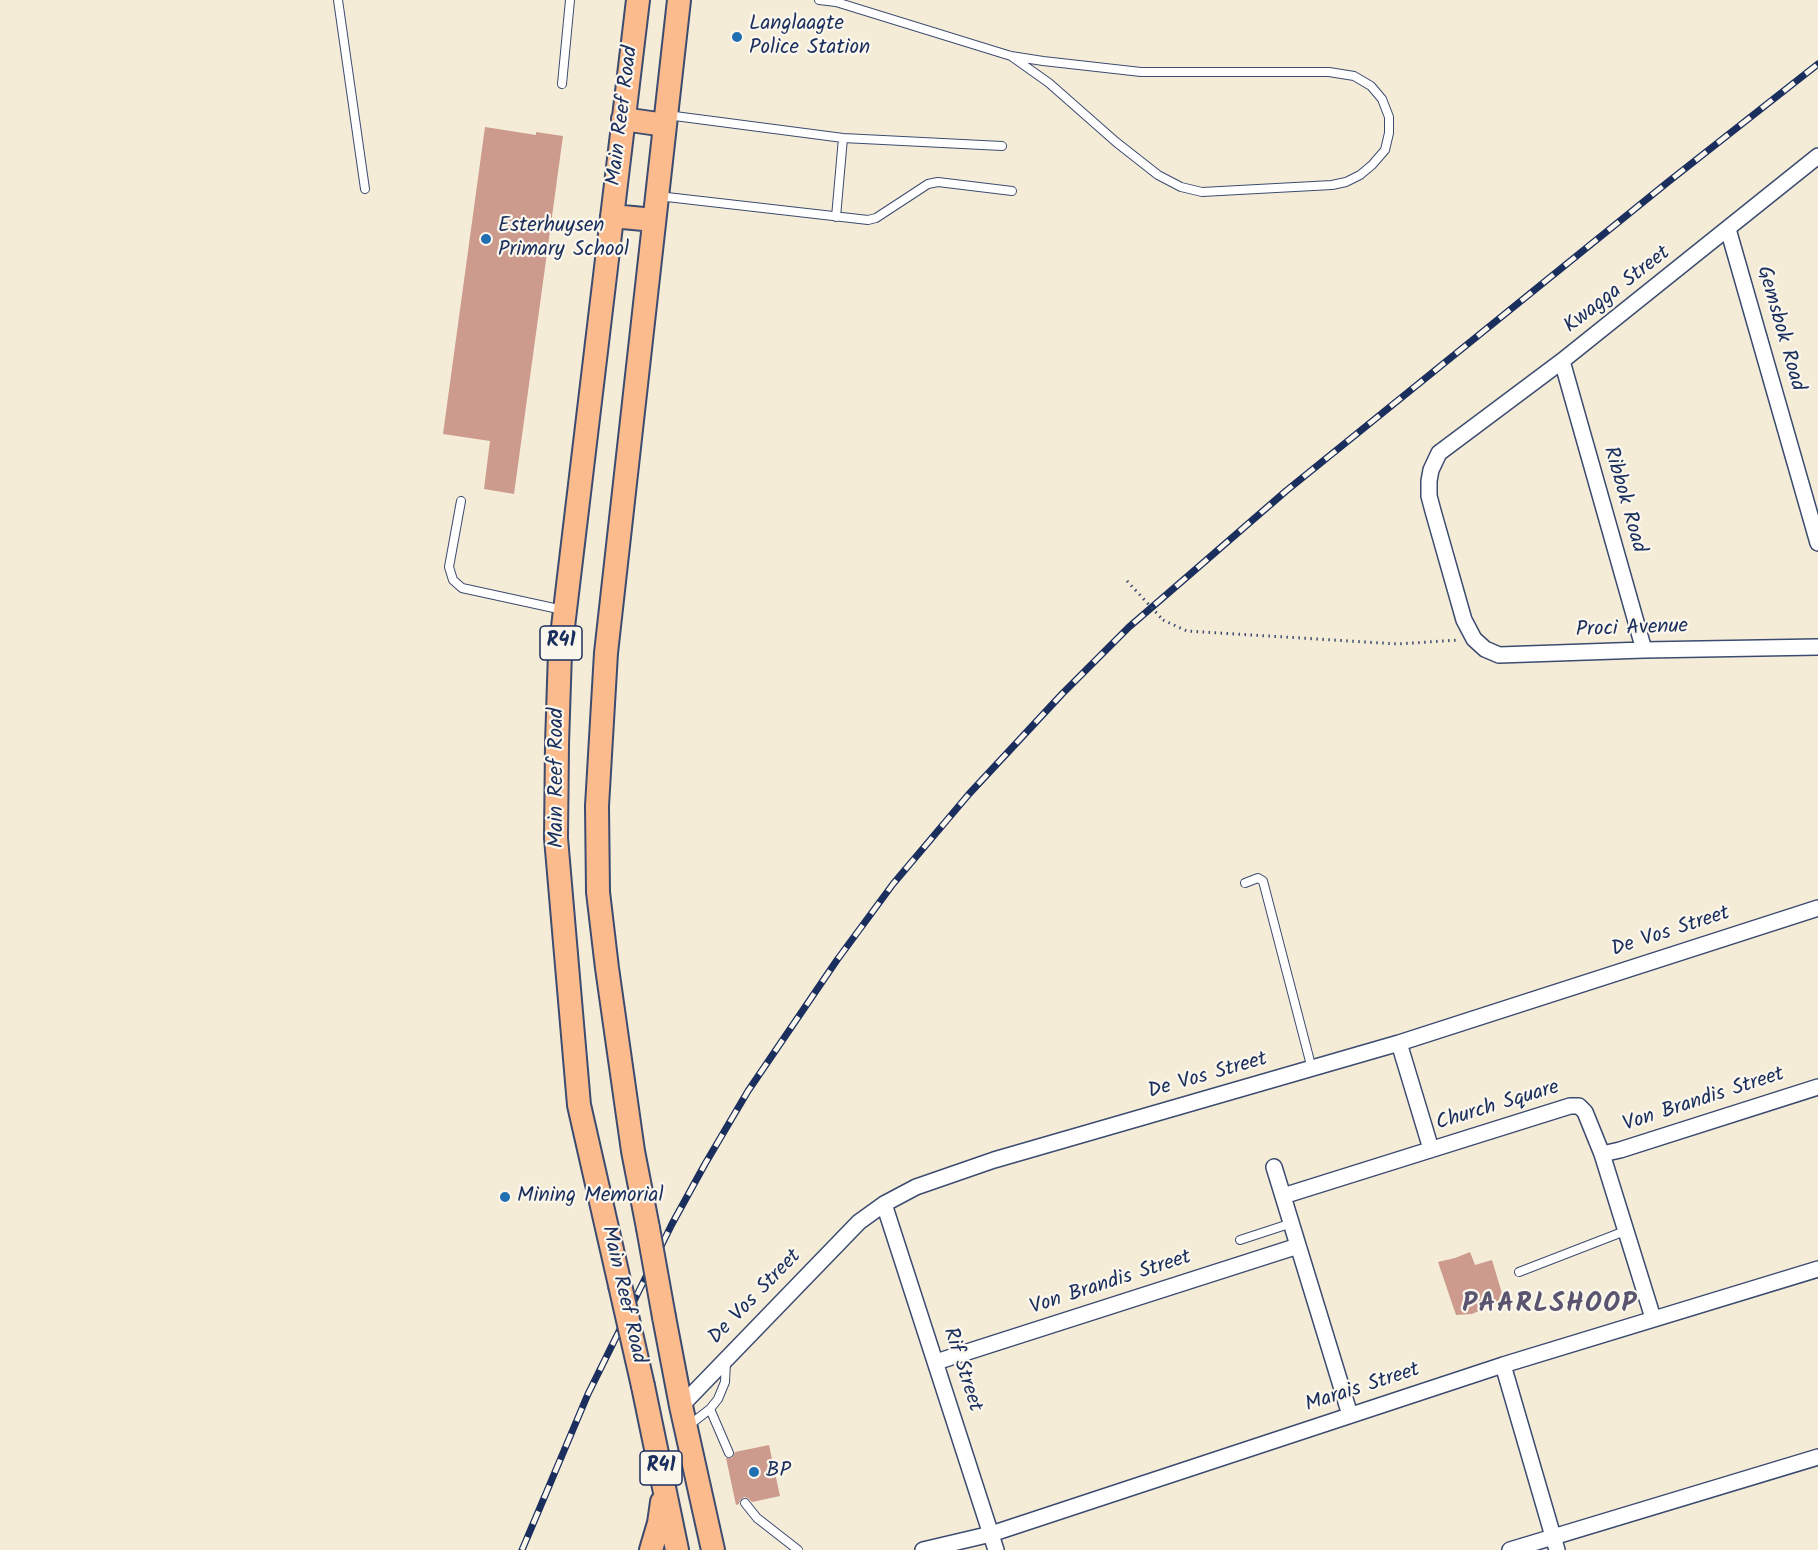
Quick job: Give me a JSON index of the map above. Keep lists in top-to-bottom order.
{
  "streets": {
    "main road": ["Main Reef Road", "R41"],
    "street": [
      "Kwagga Street",
      "Gemsbok Road",
      "Ribbok Road",
      "Proci Avenue",
      "De Vos Street",
      "Von Brandis Street",
      "Church Square",
      "Rif Street",
      "Marais Street"
    ]
  },
  "crossings": [
    ["Main Reef Road", "De Vos Street"],
    ["Kwagga Street", "Gemsbok Road"],
    ["Kwagga Street", "Ribbok Road"],
    ["Kwagga Street", "Proci Avenue"],
    ["Ribbok Road", "Proci Avenue"],
    ["De Vos Street", "Rif Street"],
    ["Von Brandis Street", "Church Square"],
    ["Von Brandis Street", "Rif Street"],
    ["Church Square", "Marais Street"],
    ["Rif Street", "Marais Street"]
  ],
  "districts": ["PAARLSHOOP"],
  "places": [
    "Langlaagte Police Station",
    "Esterhuysen Primary School",
    "Mining Memorial",
    "BP"
  ]
}
